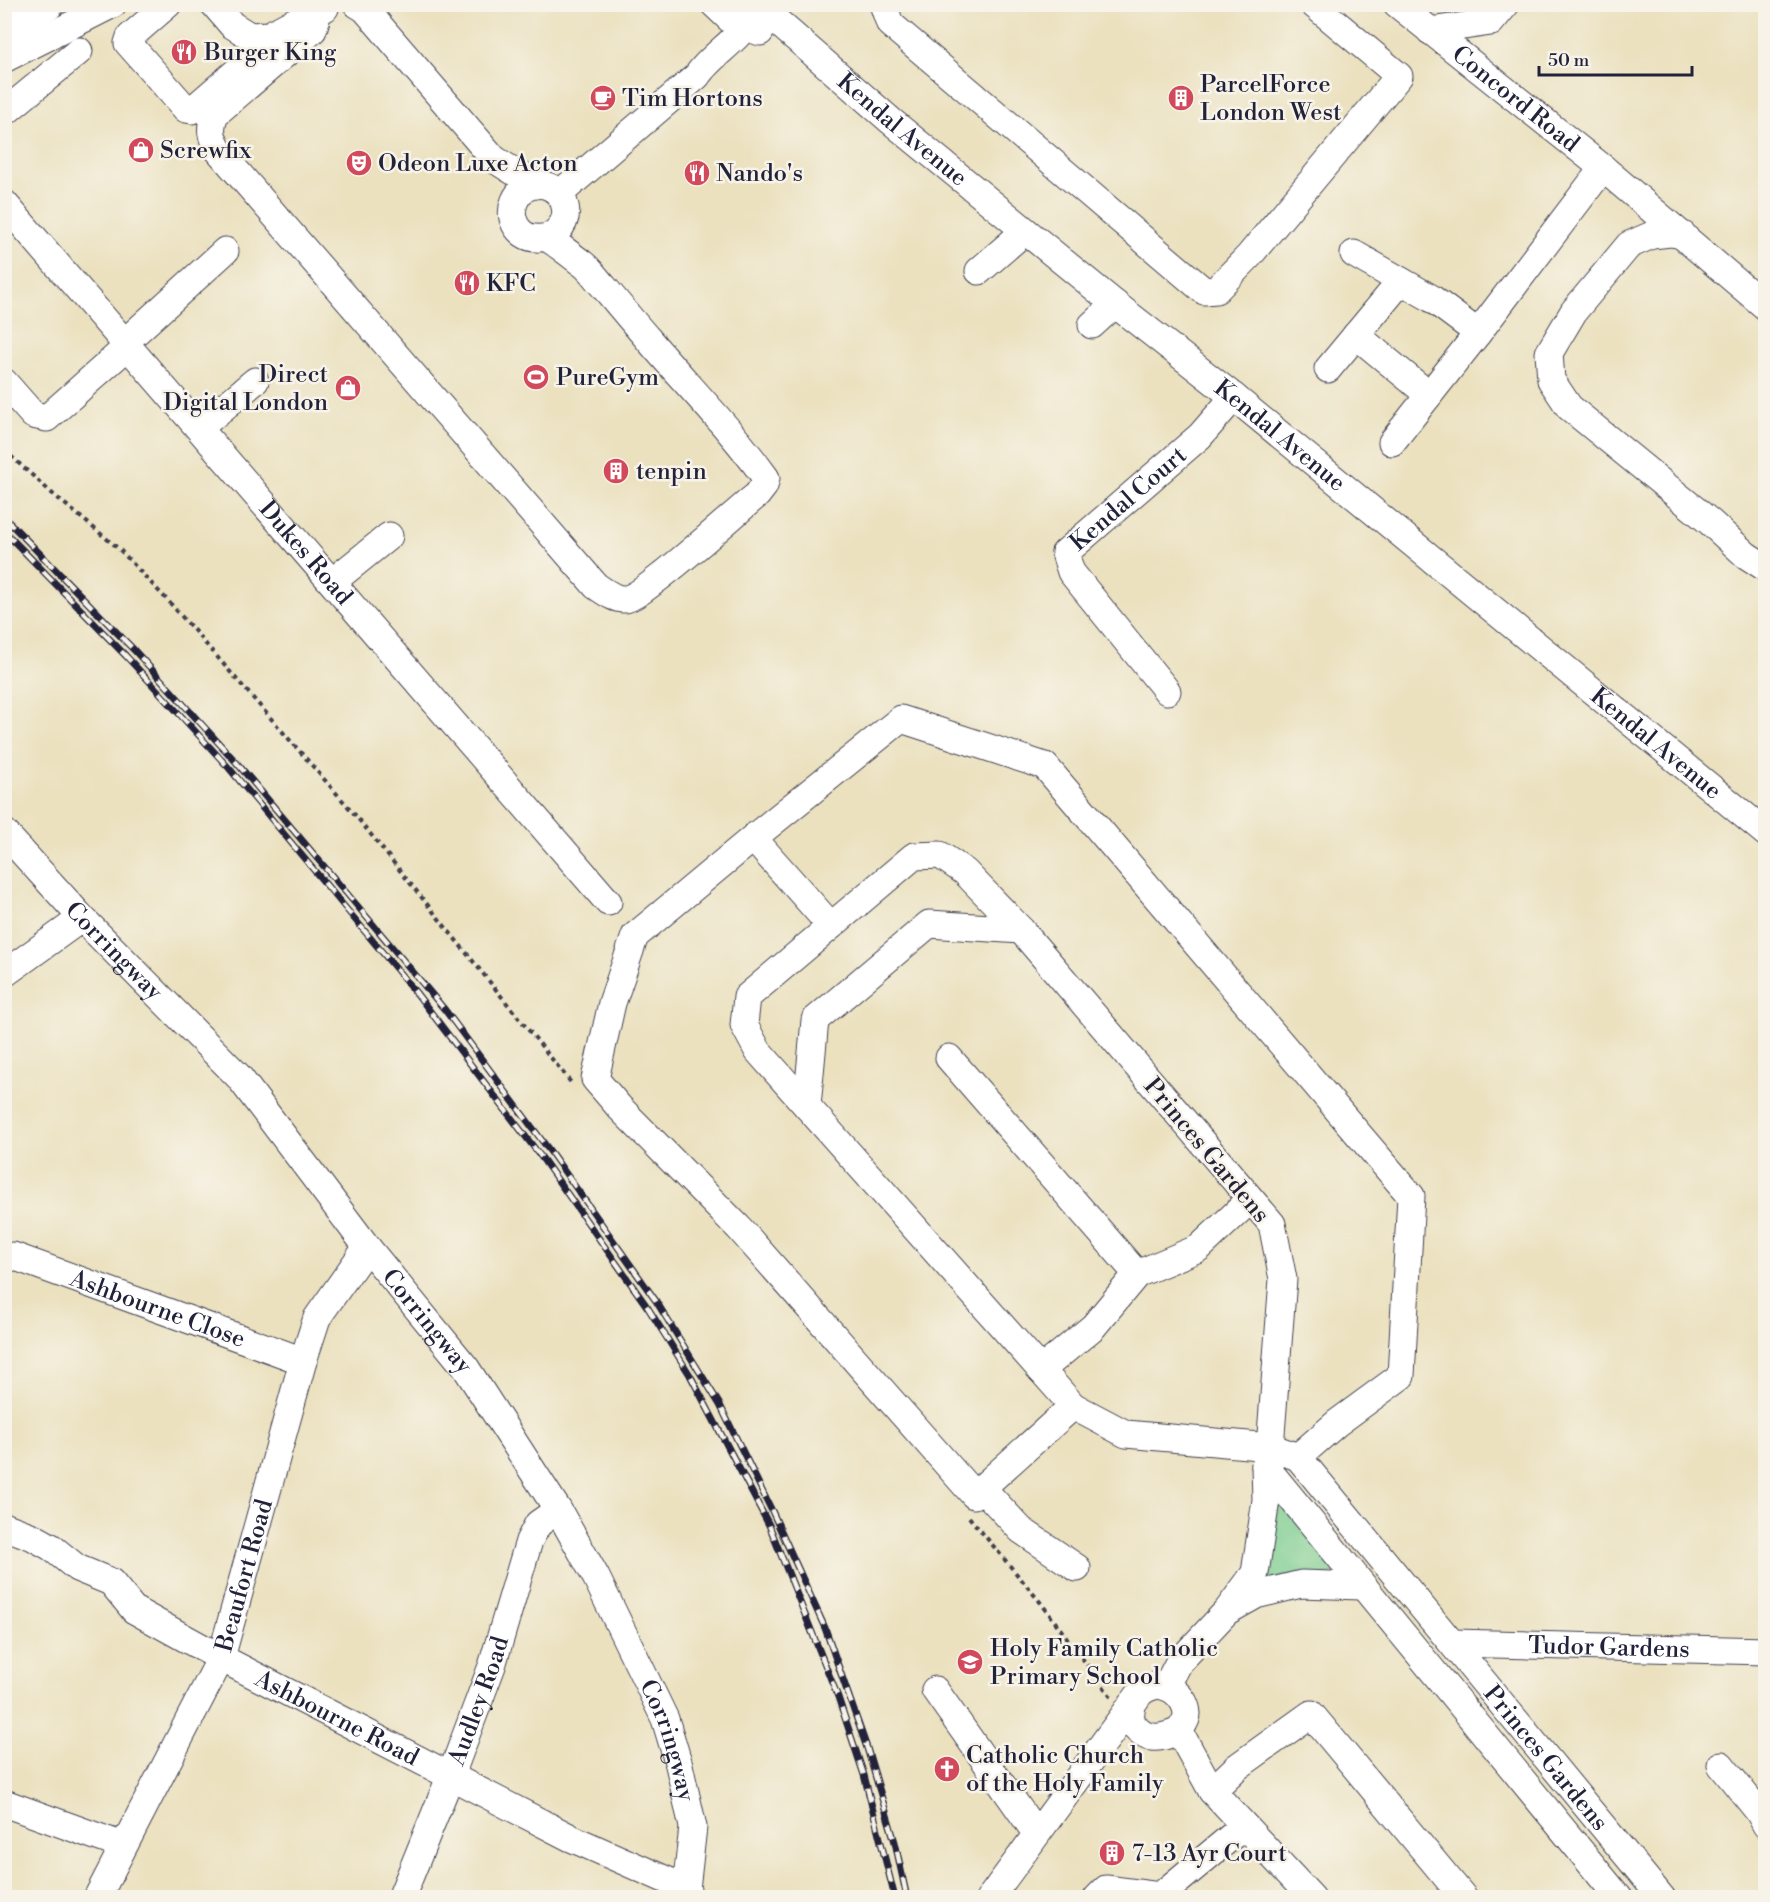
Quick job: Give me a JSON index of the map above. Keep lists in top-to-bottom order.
{
  "streets": {
    "street": [
      "Concord Road",
      "Kendal Avenue",
      "Kendal Court",
      "Dukes Road",
      "Corringway",
      "Princes Gardens",
      "Ashbourne Close",
      "Beaufort Road",
      "Tudor Gardens",
      "Audley Road",
      "Ashbourne Road"
    ]
  },
  "crossings": [
    ["Kendal Avenue", "Kendal Court"],
    ["Corringway", "Beaufort Road"],
    ["Corringway", "Audley Road"],
    ["Corringway", "Ashbourne Road"],
    ["Princes Gardens", "Tudor Gardens"],
    ["Ashbourne Close", "Beaufort Road"],
    ["Beaufort Road", "Ashbourne Road"],
    ["Audley Road", "Ashbourne Road"]
  ],
  "places": {
    "restaurant": ["Burger King", "Nando's", "KFC"],
    "cafe": ["Tim Hortons"],
    "building": ["ParcelForce London West", "tenpin", "7-13 Ayr Court"],
    "shop": ["Screwfix", "Direct Digital London"],
    "theatre": ["Odeon Luxe Acton"],
    "sports": ["PureGym"],
    "school or university": ["Holy Family Catholic Primary School"],
    "church": ["Catholic Church of the Holy Family"]
  },
  "scale_bar": "50 m"
}
